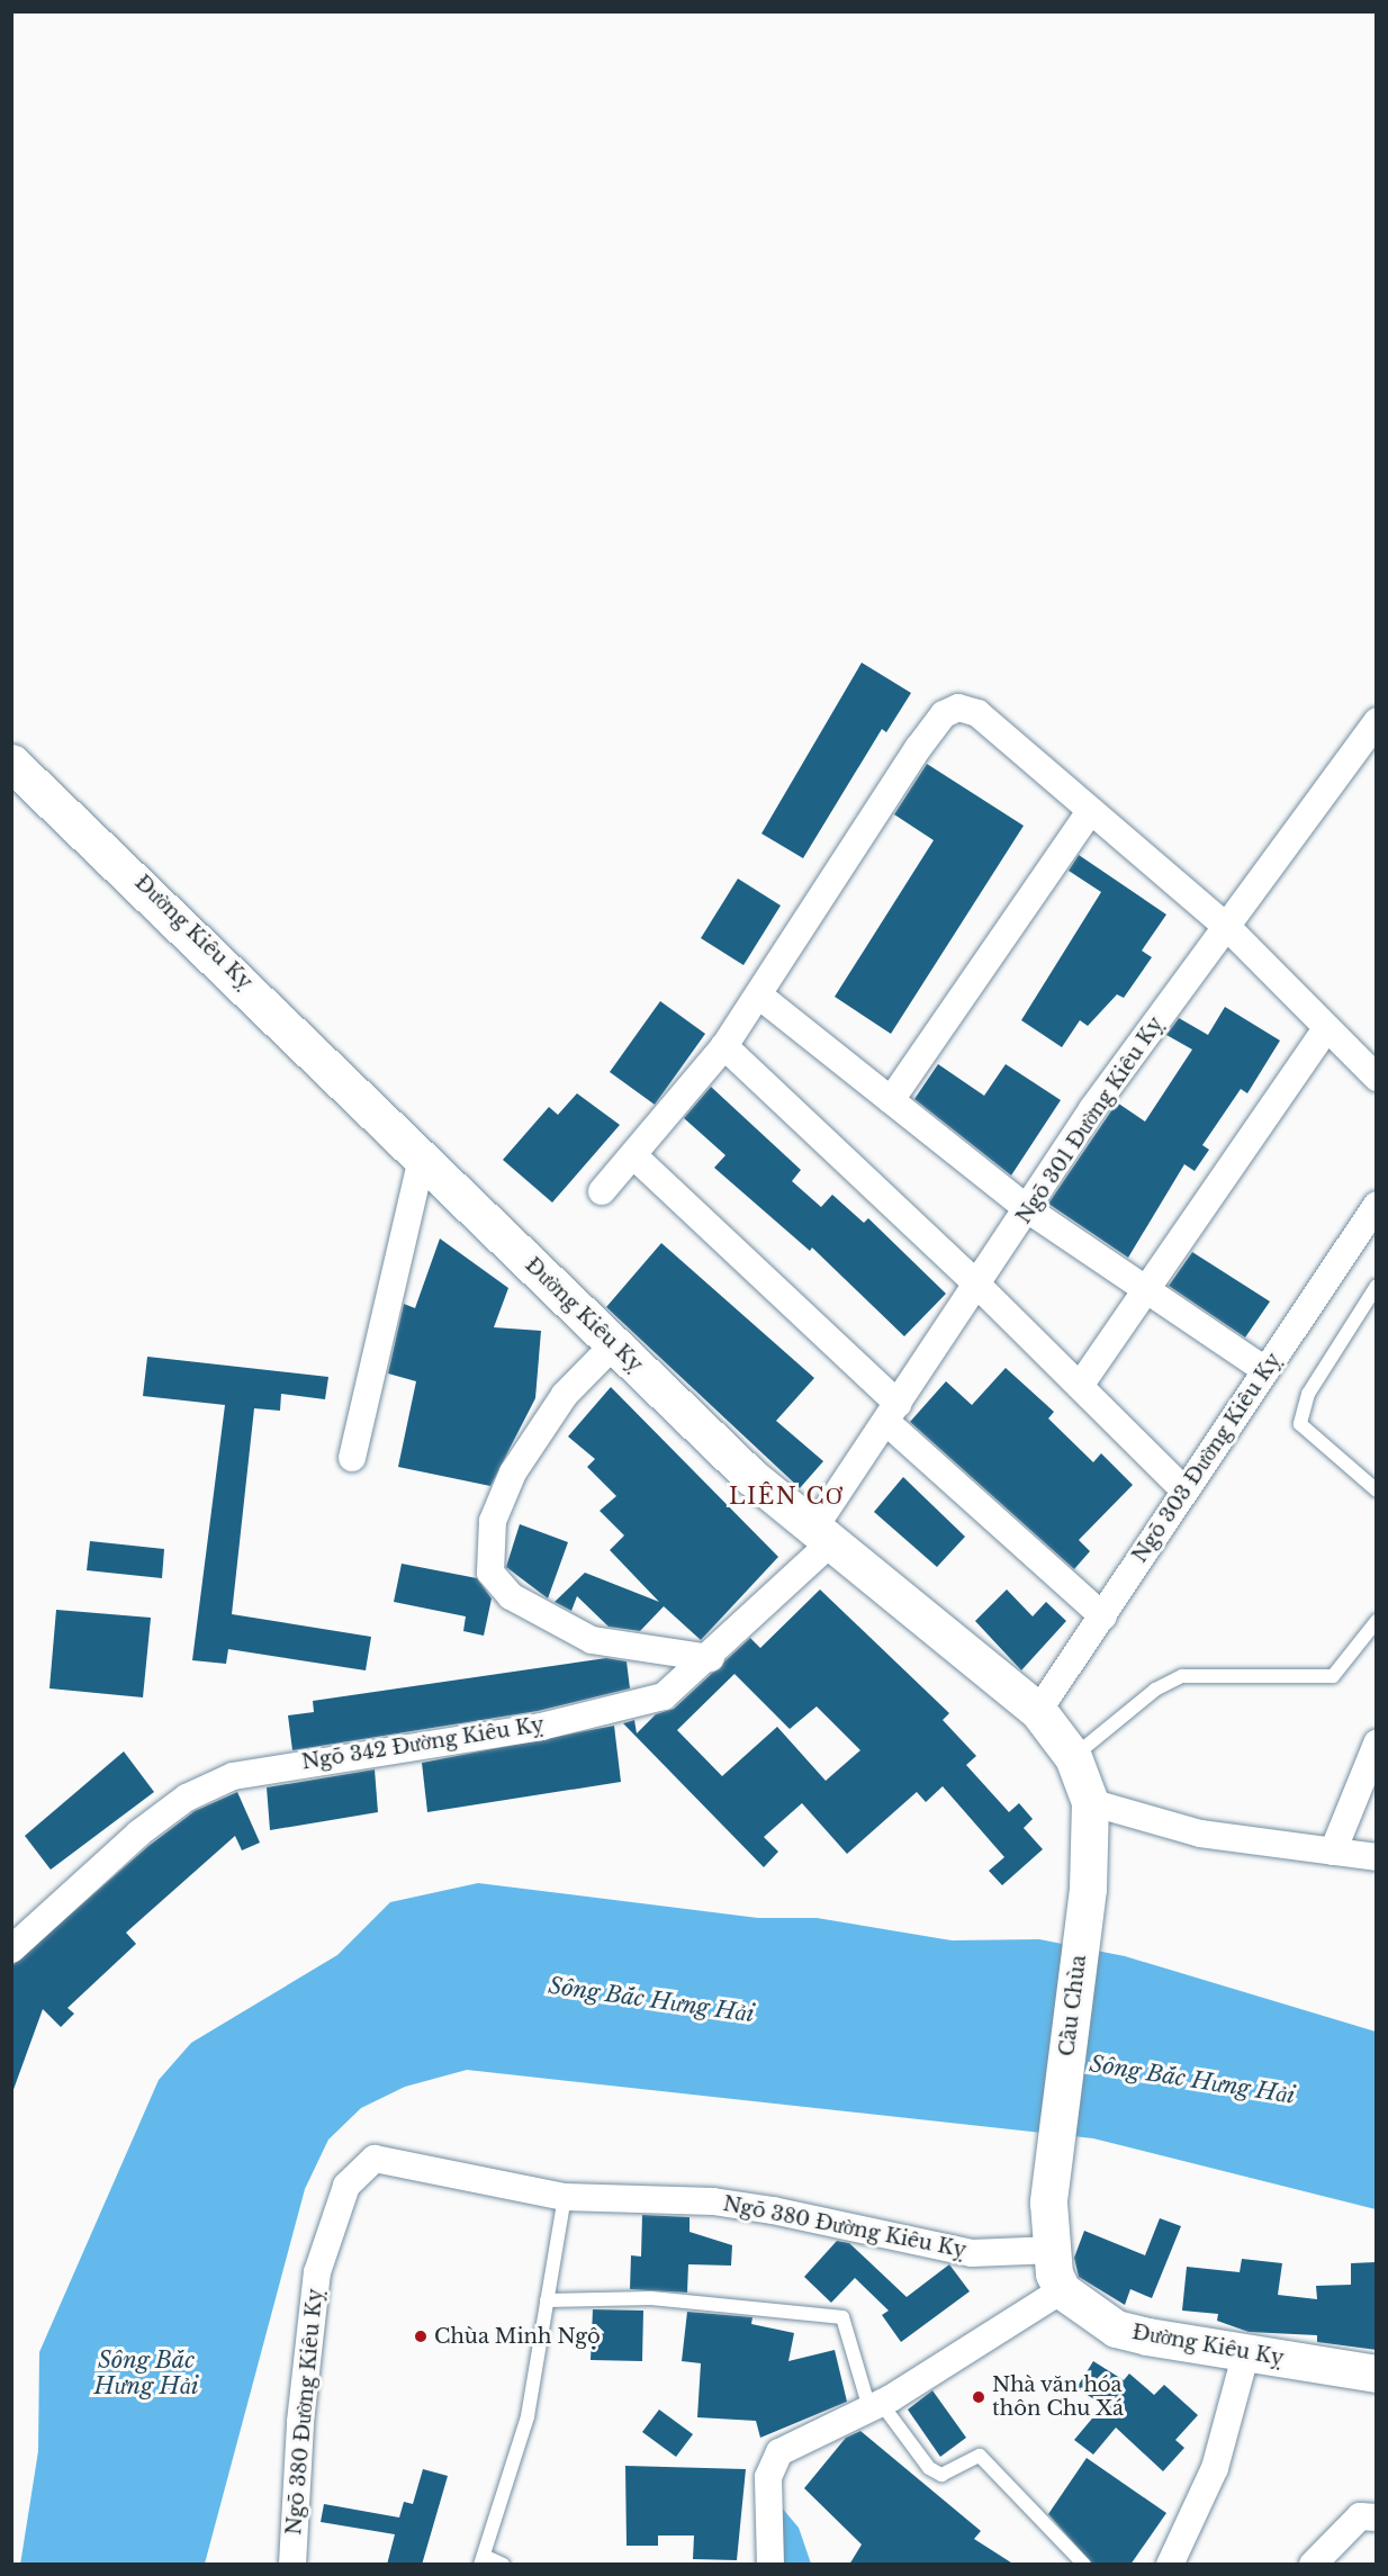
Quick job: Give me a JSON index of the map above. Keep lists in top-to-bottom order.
{
  "streets": {
    "main road": ["Đường Kiêu Kỵ", "Cầu Chùa"],
    "street": [
      "Ngõ 301 Đường Kiêu Kỵ",
      "Ngõ 303 Đường Kiêu Kỵ",
      "Ngõ 342 Đường Kiêu Kỵ",
      "Ngõ 380 Đường Kiêu Kỵ"
    ]
  },
  "crossings": [
    ["Đường Kiêu Kỵ", "Ngõ 301 Đường Kiêu Kỵ"],
    ["Đường Kiêu Kỵ", "Ngõ 303 Đường Kiêu Kỵ"],
    ["Đường Kiêu Kỵ", "Ngõ 342 Đường Kiêu Kỵ"],
    ["Đường Kiêu Kỵ", "Cầu Chùa"],
    ["Ngõ 301 Đường Kiêu Kỵ", "Ngõ 342 Đường Kiêu Kỵ"],
    ["Cầu Chùa", "Ngõ 380 Đường Kiêu Kỵ"]
  ],
  "districts": ["LIÊN CƠ"],
  "water": ["Sông Bắc Hưng Hải"],
  "places": ["Chùa Minh Ngộ", "Nhà văn hóa thôn Chu Xá"]
}
